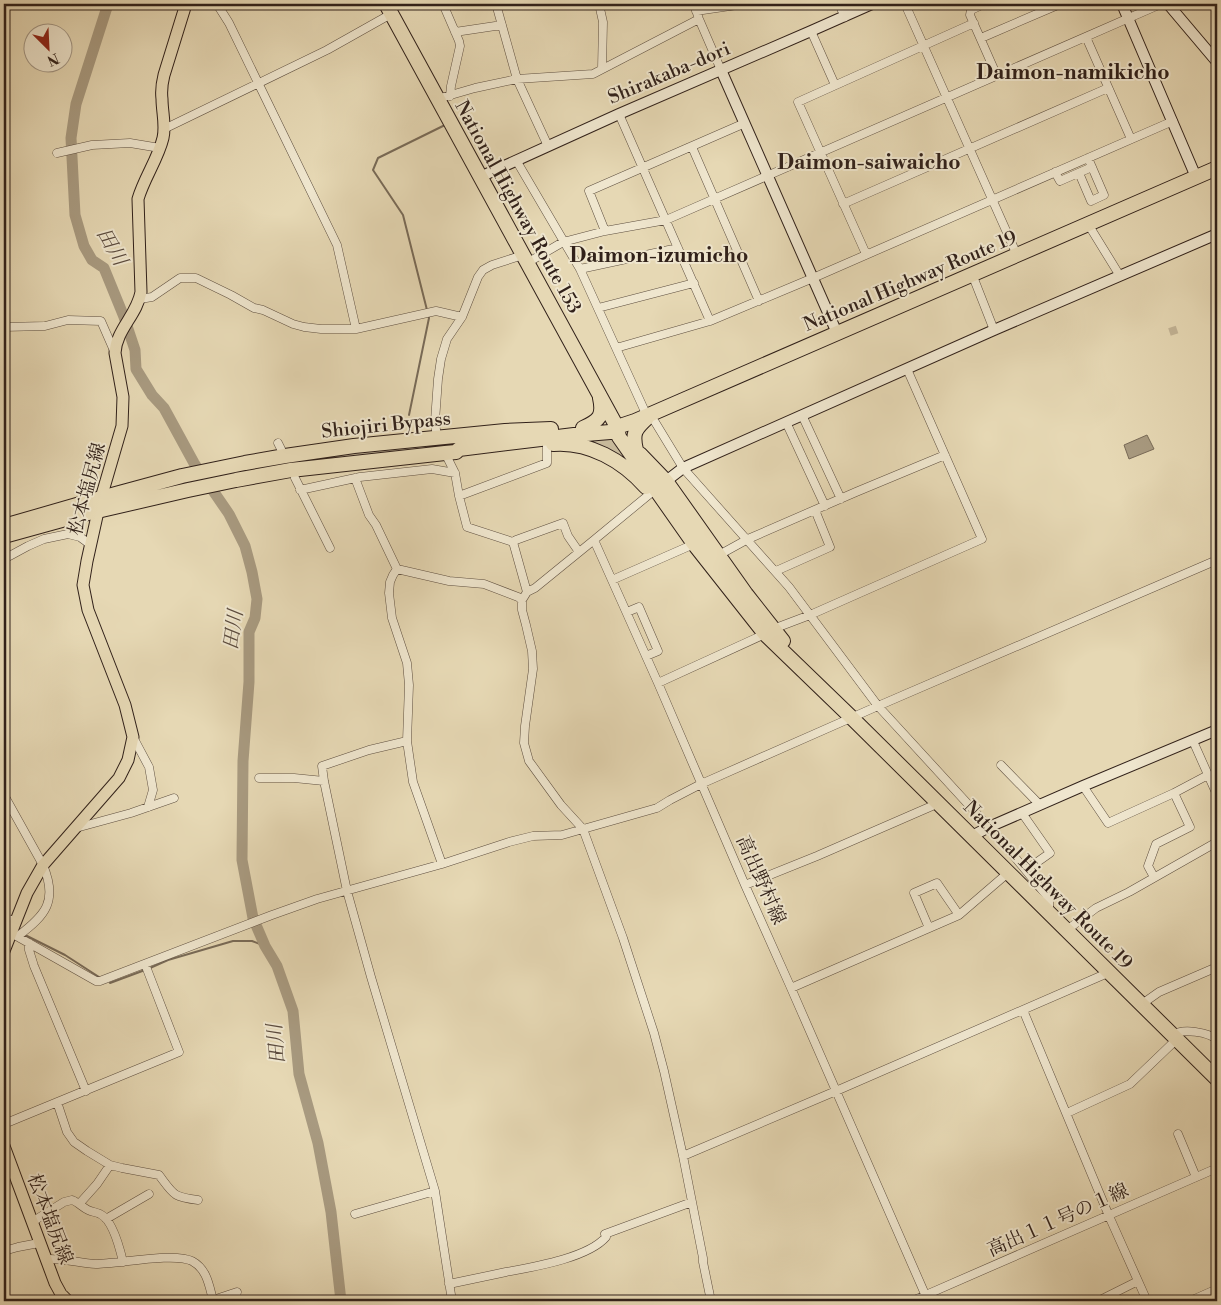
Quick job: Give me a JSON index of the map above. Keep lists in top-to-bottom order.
{
  "streets": {
    "highway": ["National Highway Route 153", "National Highway Route 19", "Shiojiri Bypass"],
    "main road": ["松本塩尻線"],
    "street": ["Shirakaba-dori", "高出野村線", "高出１１号の１線"]
  },
  "crossings": [
    ["Shirakaba-dori", "National Highway Route 153"],
    ["National Highway Route 153", "National Highway Route 19"],
    ["National Highway Route 153", "Shiojiri Bypass"],
    ["National Highway Route 19", "Shiojiri Bypass"],
    ["Shiojiri Bypass", "松本塩尻線"],
    ["高出野村線", "高出１１号の１線"]
  ],
  "districts": ["Daimon-namikicho", "Daimon-saiwaicho", "Daimon-izumicho"],
  "water": ["田川"],
  "north": "bottom right"
}
